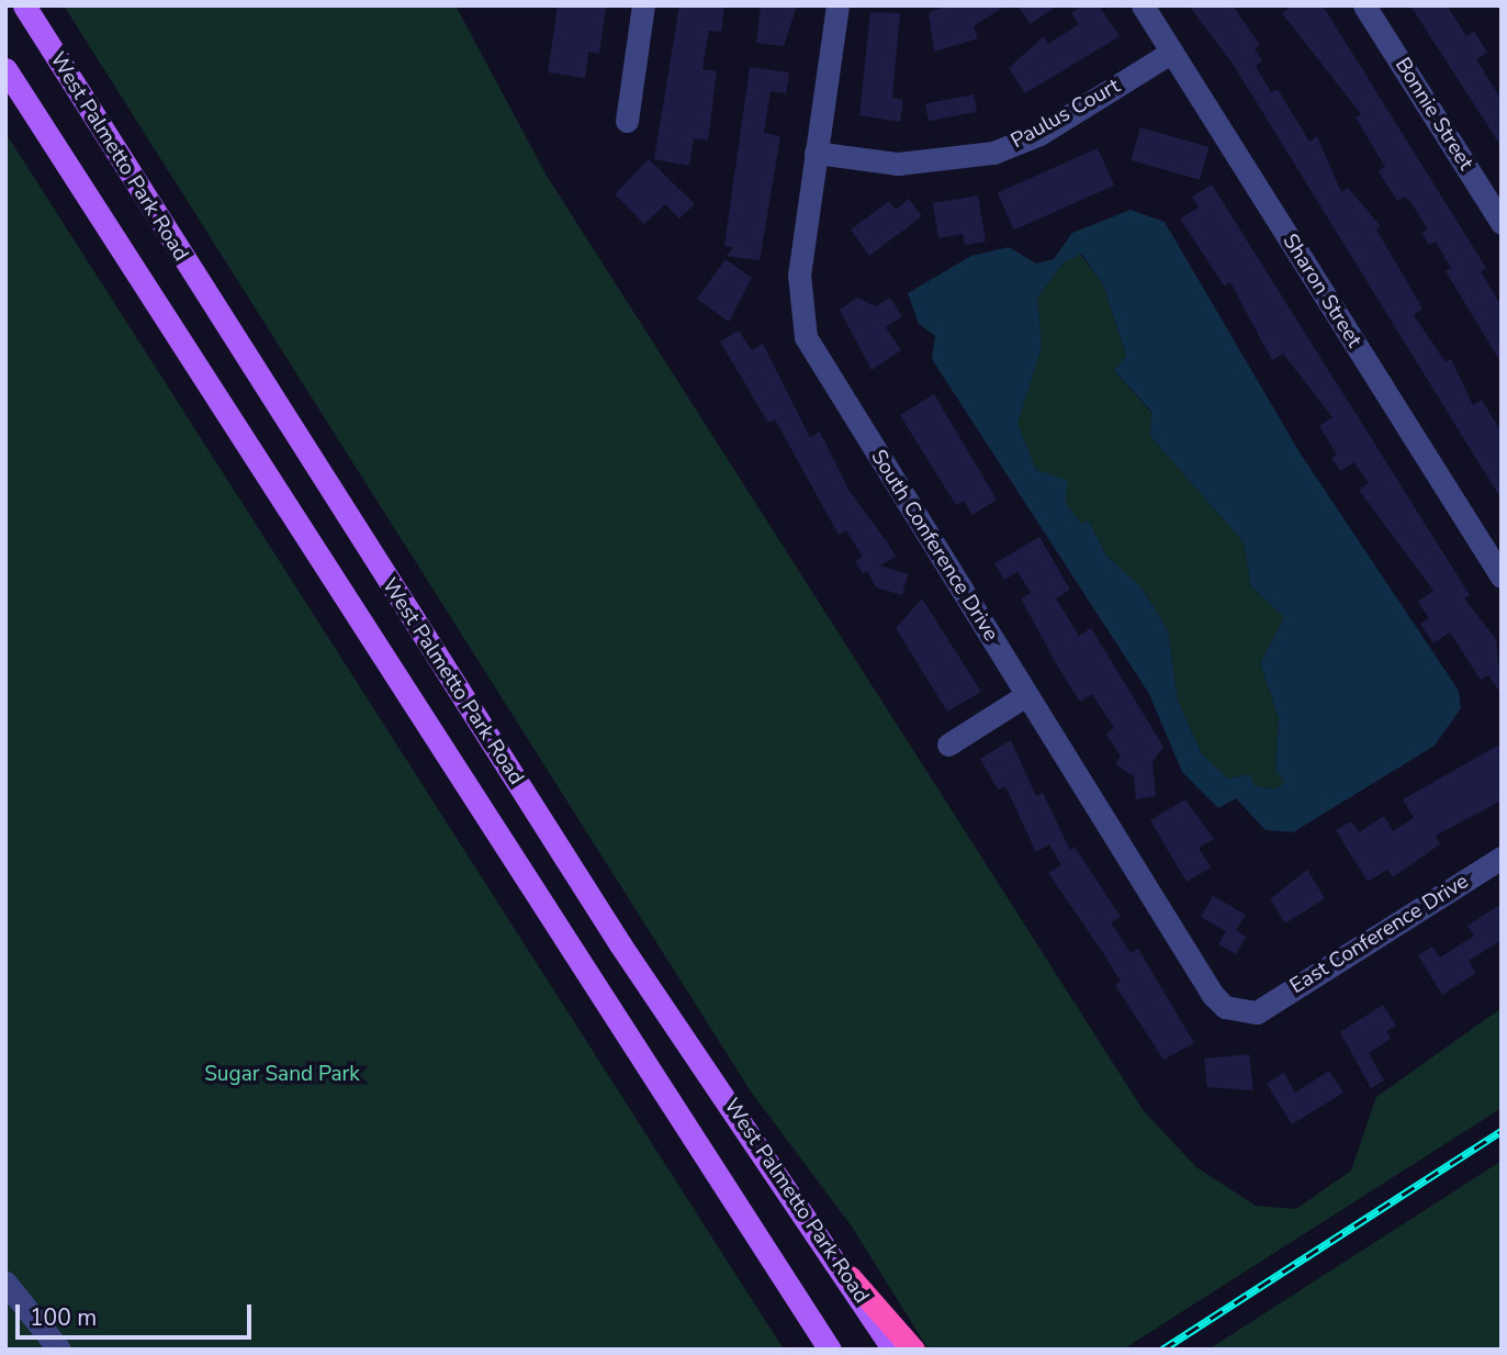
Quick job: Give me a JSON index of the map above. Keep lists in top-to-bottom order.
{
  "streets": {
    "main road": ["West Palmetto Park Road"],
    "street": [
      "Paulus Court",
      "Bonnie Street",
      "Sharon Street",
      "South Conference Drive",
      "East Conference Drive"
    ]
  },
  "crossings": [
    ["Paulus Court", "Sharon Street"],
    ["Paulus Court", "South Conference Drive"],
    ["South Conference Drive", "East Conference Drive"]
  ],
  "parks": ["Sugar Sand Park"],
  "scale_bar": "100 m"
}
